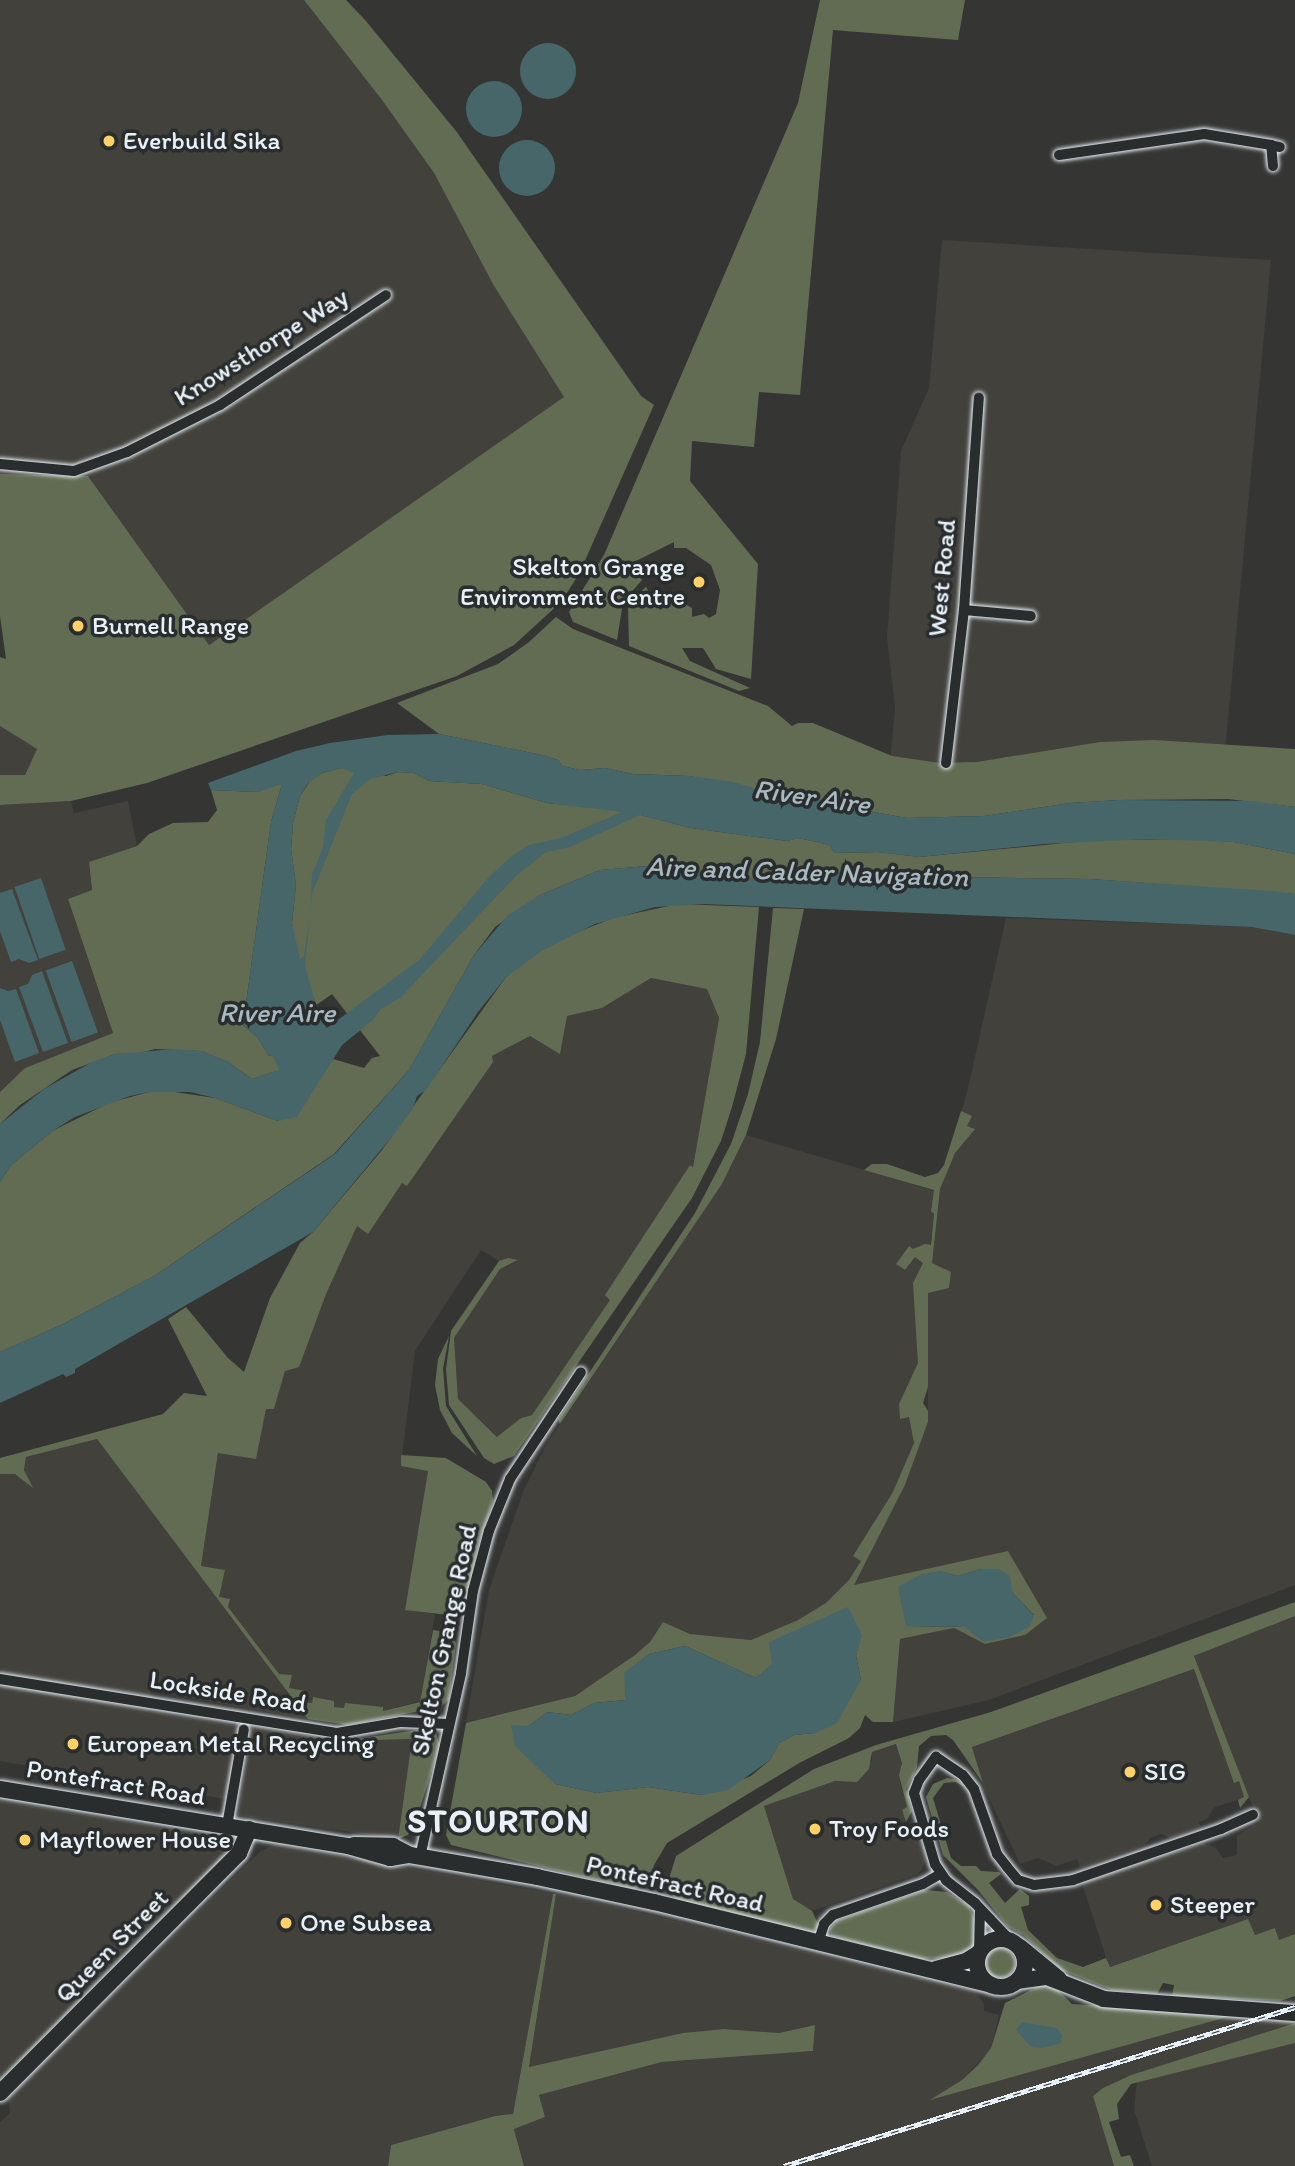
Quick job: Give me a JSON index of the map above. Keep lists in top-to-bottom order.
{
  "streets": {
    "main road": ["Pontefract Road", "Queen Street"],
    "street": [
      "Knowsthorpe Way",
      "West Road",
      "Skelton Grange Road",
      "Lockside Road"
    ]
  },
  "crossings": [
    ["Skelton Grange Road", "Lockside Road"],
    ["Skelton Grange Road", "Pontefract Road"],
    ["Pontefract Road", "Queen Street"]
  ],
  "districts": ["STOURTON"],
  "water": ["River Aire", "Aire and Calder Navigation"],
  "places": [
    "Everbuild Sika",
    "Skelton Grange Environment Centre",
    "Burnell Range",
    "European Metal Recycling",
    "SIG",
    "Troy Foods",
    "Mayflower House",
    "Steeper",
    "One Subsea"
  ]
}
